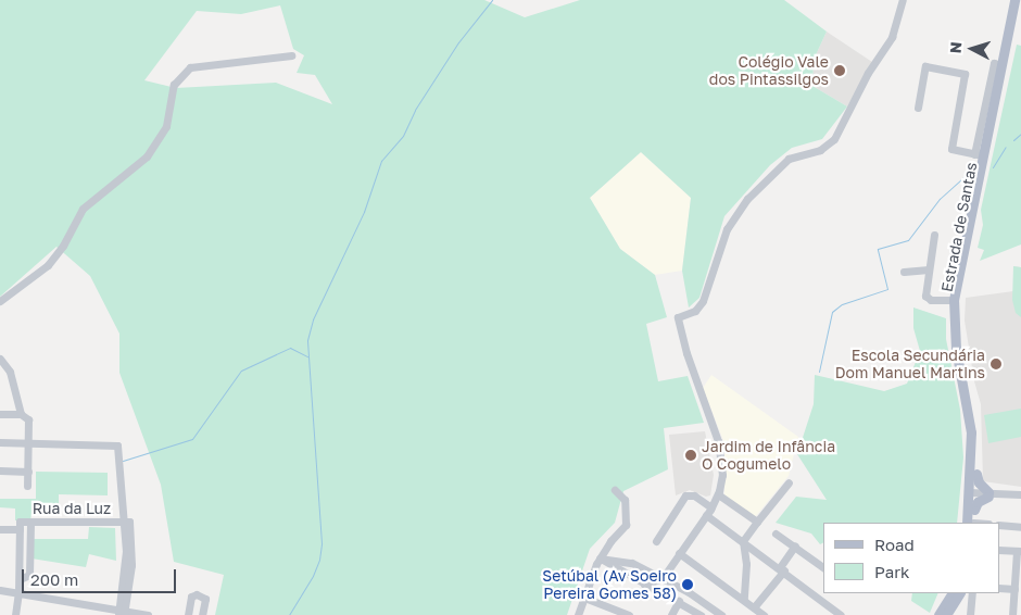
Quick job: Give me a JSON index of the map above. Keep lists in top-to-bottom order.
{
  "streets": {
    "main road": ["Estrada de Santas"],
    "street": ["Rua da Luz"]
  },
  "places": [
    "Colégio Vale dos Pintassilgos",
    "Escola Secundária Dom Manuel Martins",
    "Jardim de Infância O Cogumelo",
    "Setúbal (Av Soeiro Pereira Gomes 58)"
  ],
  "legend": ["Road", "Park"],
  "scale_bar": "200 m",
  "north": "left"
}
